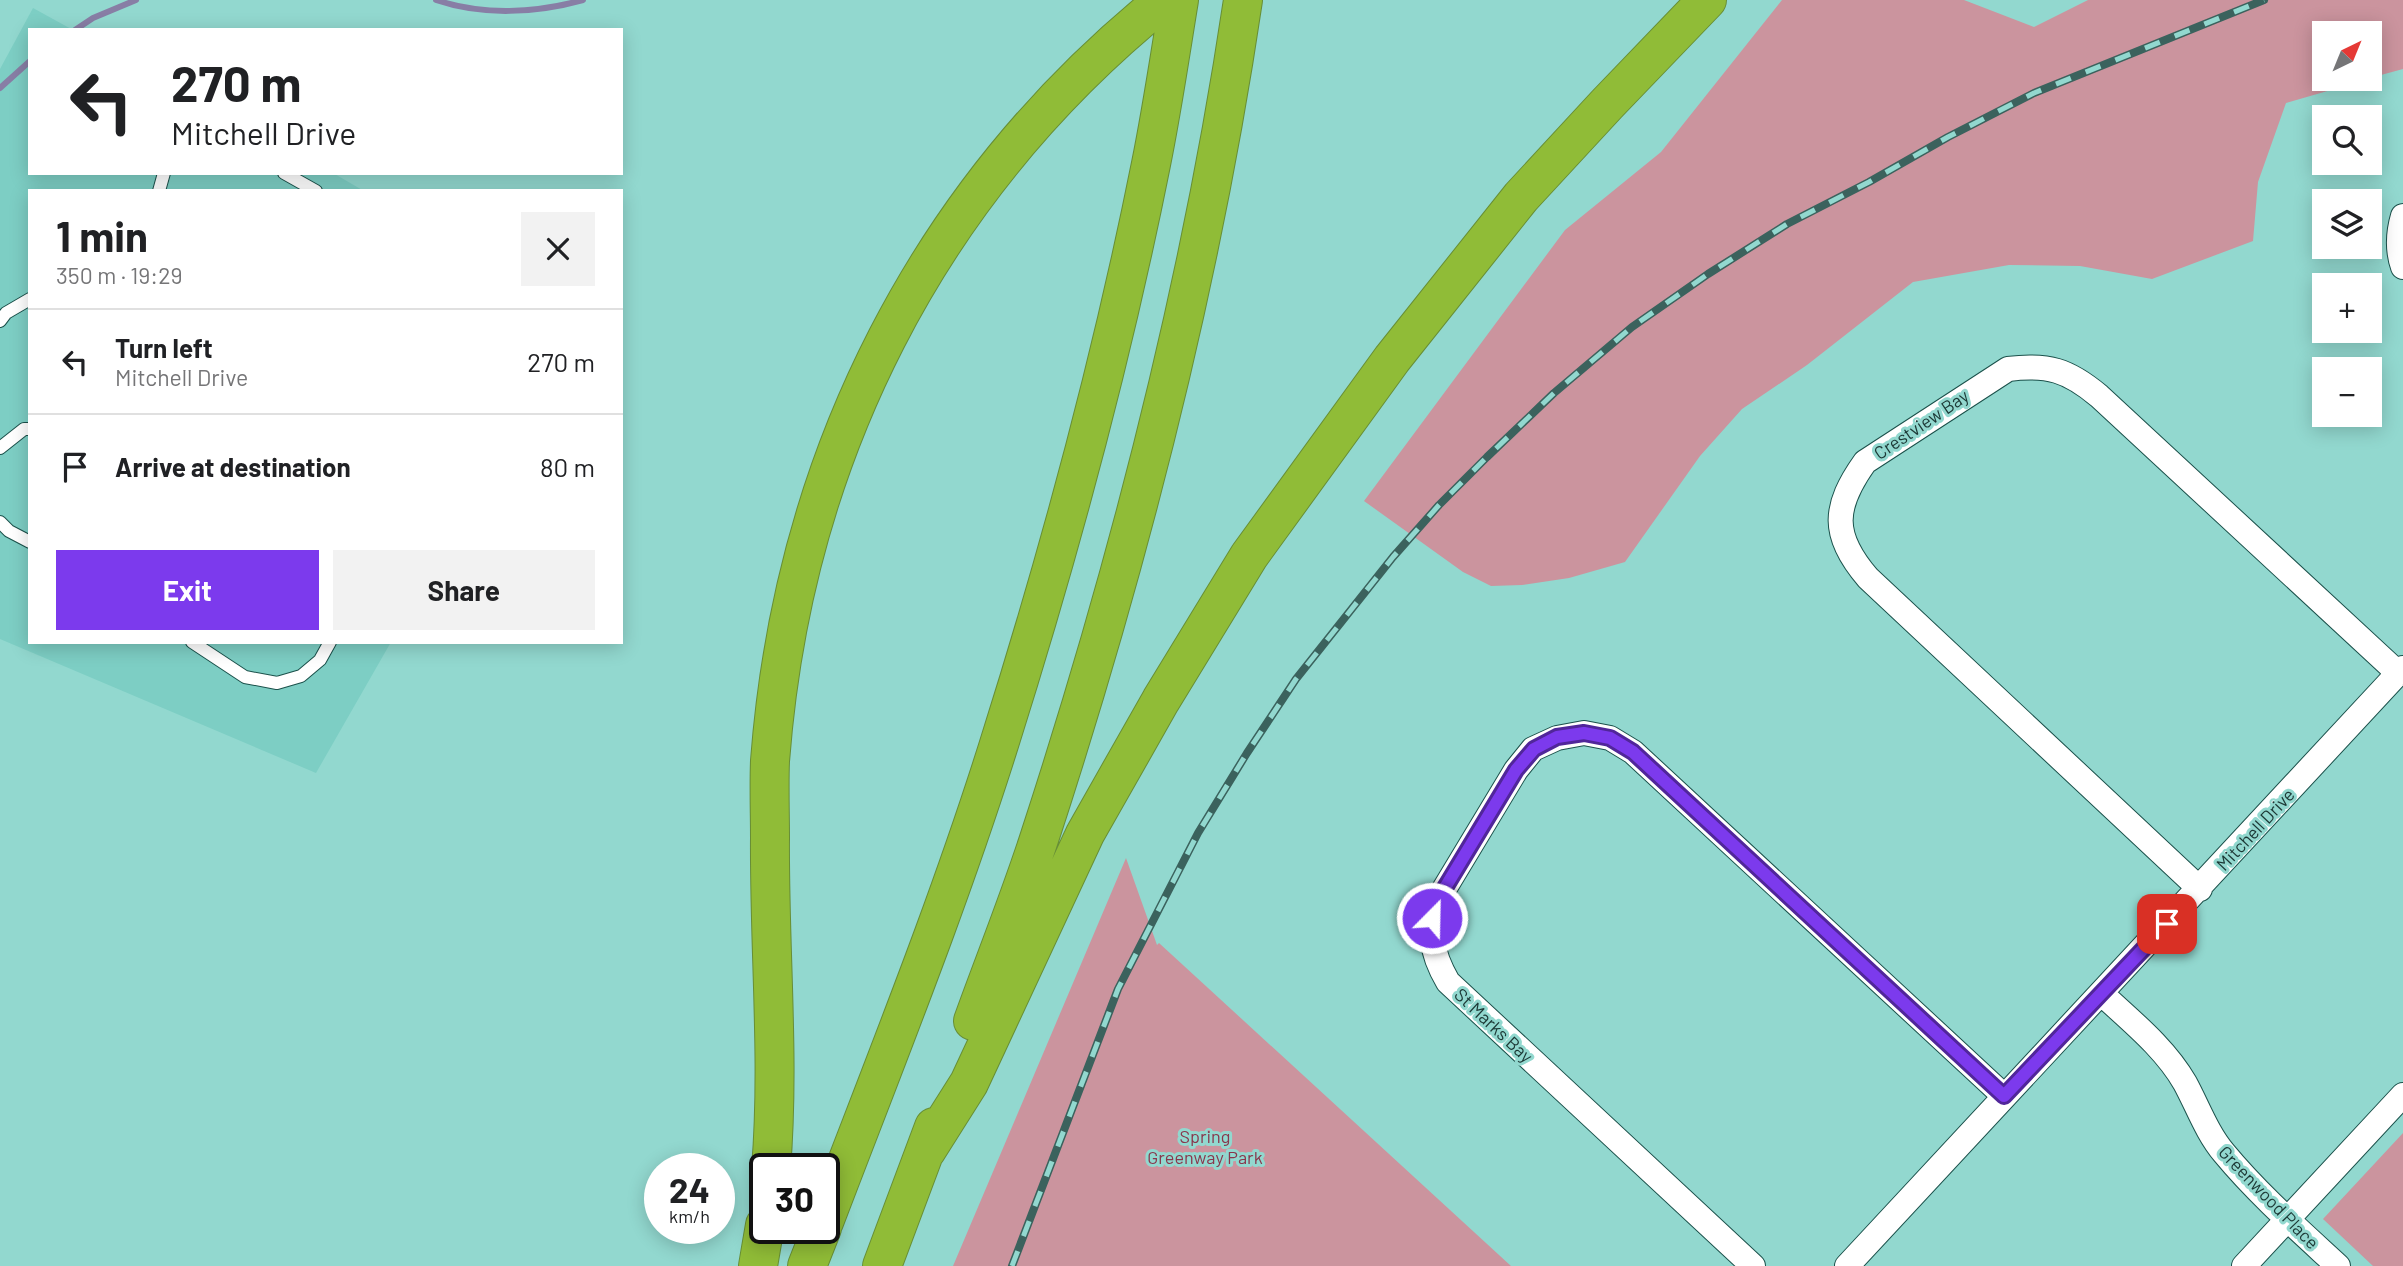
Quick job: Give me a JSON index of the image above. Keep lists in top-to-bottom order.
{
  "streets": {
    "street": [
      "Crestview Bay",
      "Mitchell Drive",
      "St Marks Bay",
      "Greenwood Place"
    ]
  },
  "crossings": [
    ["Crestview Bay", "Mitchell Drive"],
    ["Mitchell Drive", "St Marks Bay"],
    ["Mitchell Drive", "Greenwood Place"]
  ],
  "parks": ["Spring Greenway Park"],
  "north": "top right",
  "page": {
    "map_buttons": ["+", "−"],
    "turn": ["270 m", "Mitchell Drive"],
    "heading": ["1 min", "350 m · 19:29"],
    "list": [
      {
        "name": "Turn left",
        "note": "Mitchell Drive",
        "value": "270 m"
      },
      {
        "name": "Arrive at destination",
        "value": "80 m"
      }
    ],
    "buttons": ["Exit", "Share"],
    "speed": "24 km/h",
    "limit": "30"
  }
}
